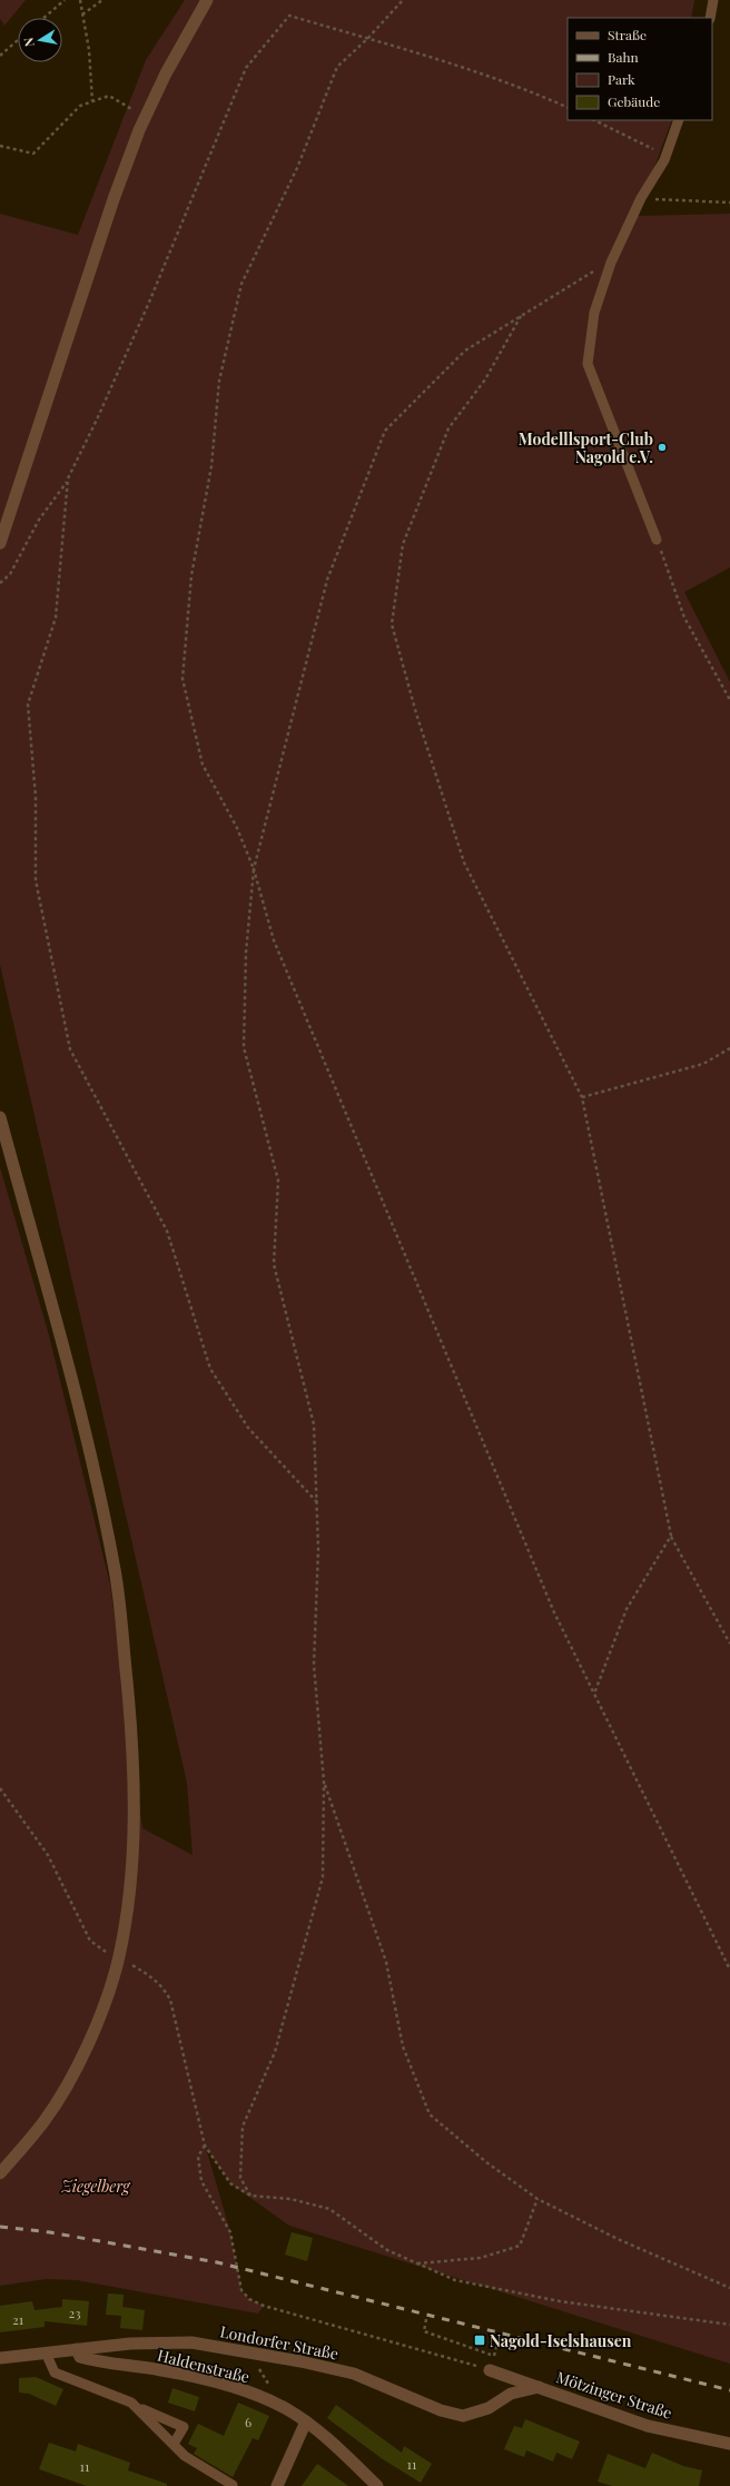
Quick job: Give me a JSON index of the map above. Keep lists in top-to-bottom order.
{
  "streets": {
    "street": ["Londorfer Straße", "Haldenstraße", "Mötzinger Straße"]
  },
  "crossings": [
    ["Londorfer Straße", "Haldenstraße"],
    ["Londorfer Straße", "Mötzinger Straße"]
  ],
  "parks": ["Ziegelberg"],
  "places": {
    "other": ["Modelllsport-Club Nagold e.V."],
    "transit": ["Nagold-Iselshausen"]
  },
  "house_numbers": [
    "23",
    "21",
    "6",
    "11",
    "11"
  ],
  "legend": [
    "Straße",
    "Bahn",
    "Park",
    "Gebäude"
  ],
  "north": "left"
}
